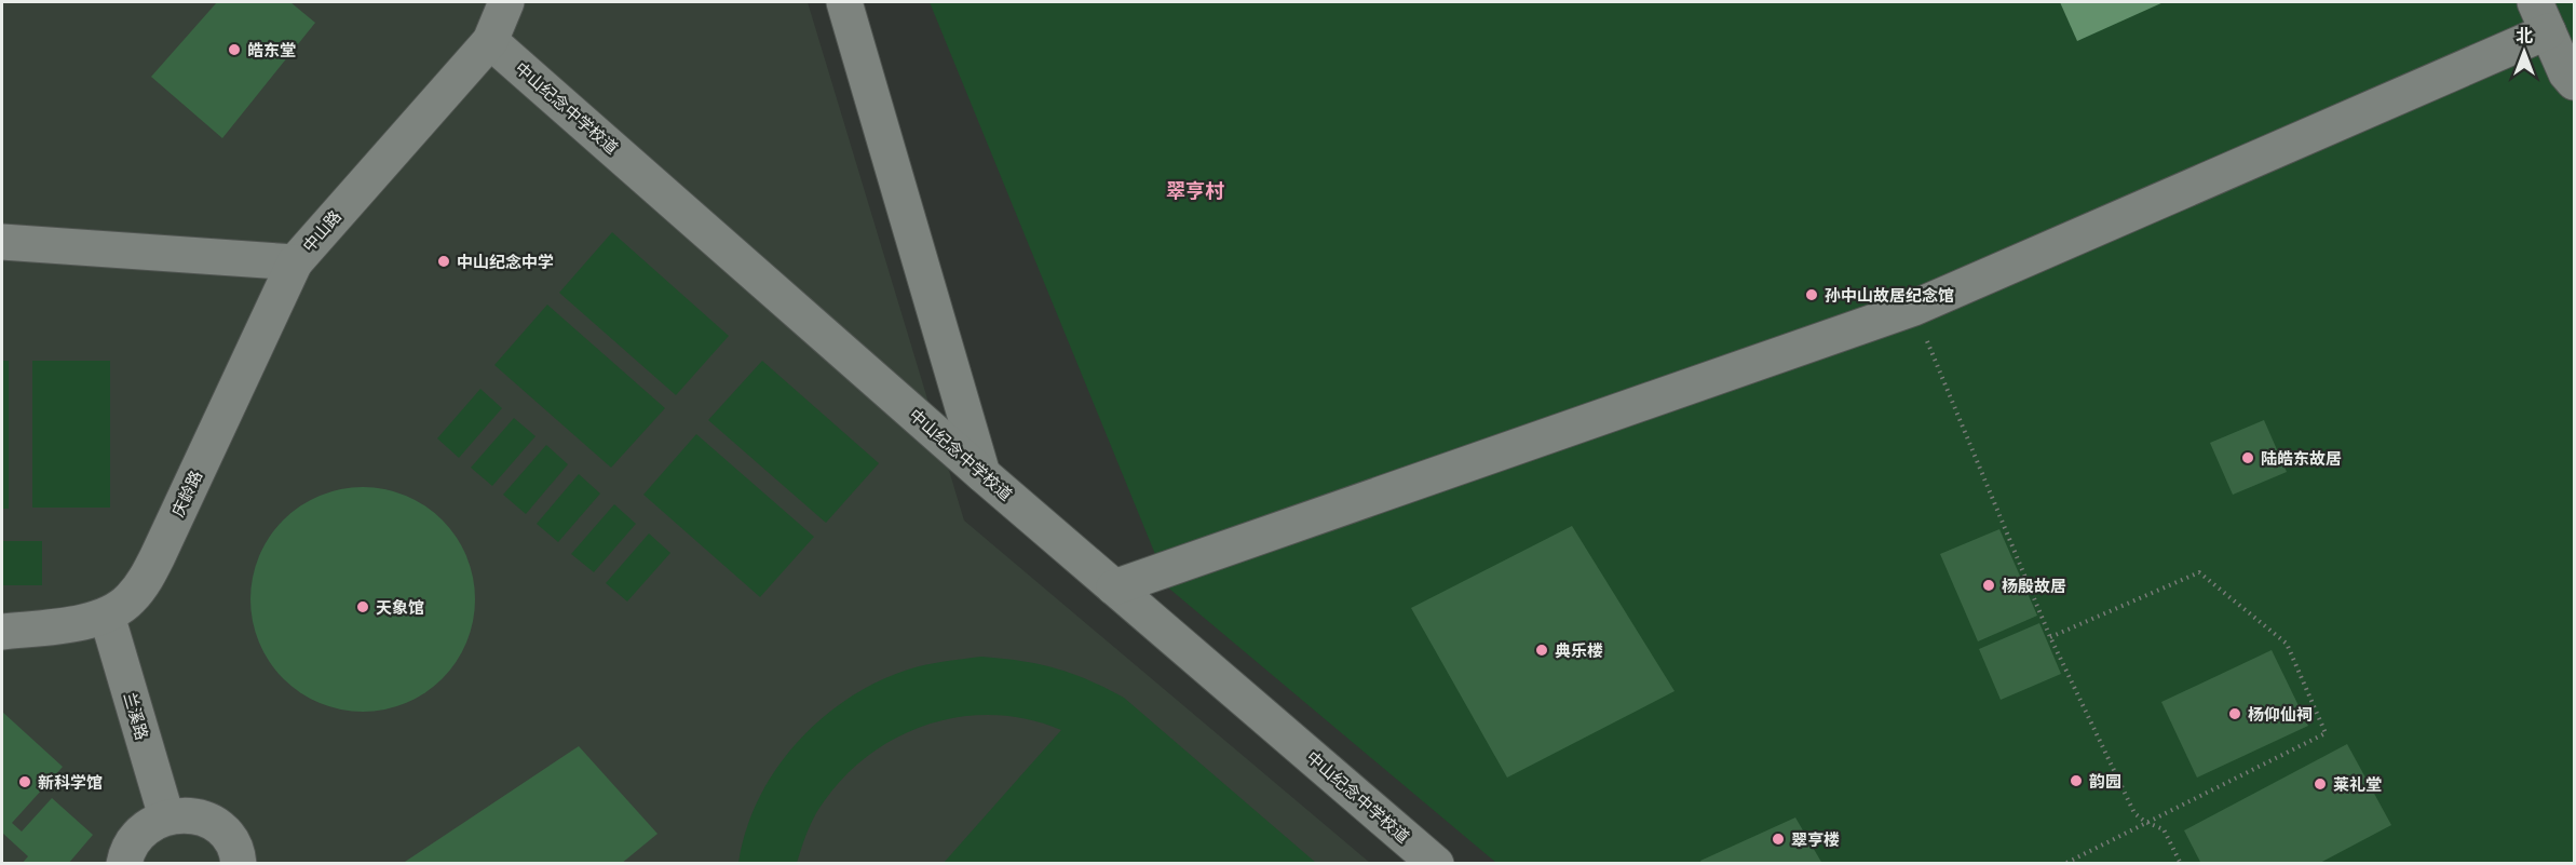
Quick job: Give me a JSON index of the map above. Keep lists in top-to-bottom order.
{
  "streets": {
    "street": [
      "中山纪念中学校道",
      "中山路",
      "庆龄路",
      "兰溪路"
    ]
  },
  "crossings": [
    ["中山纪念中学校道", "中山路"],
    ["中山路", "庆龄路"],
    ["庆龄路", "兰溪路"]
  ],
  "districts": ["翠亨村"],
  "places": [
    "皓东堂",
    "中山纪念中学",
    "孙中山故居纪念馆",
    "陆皓东故居",
    "杨殷故居",
    "天象馆",
    "典乐楼",
    "杨仰仙祠",
    "韵园",
    "新科学馆",
    "莱礼堂",
    "翠亨楼"
  ],
  "north": "top"
}
